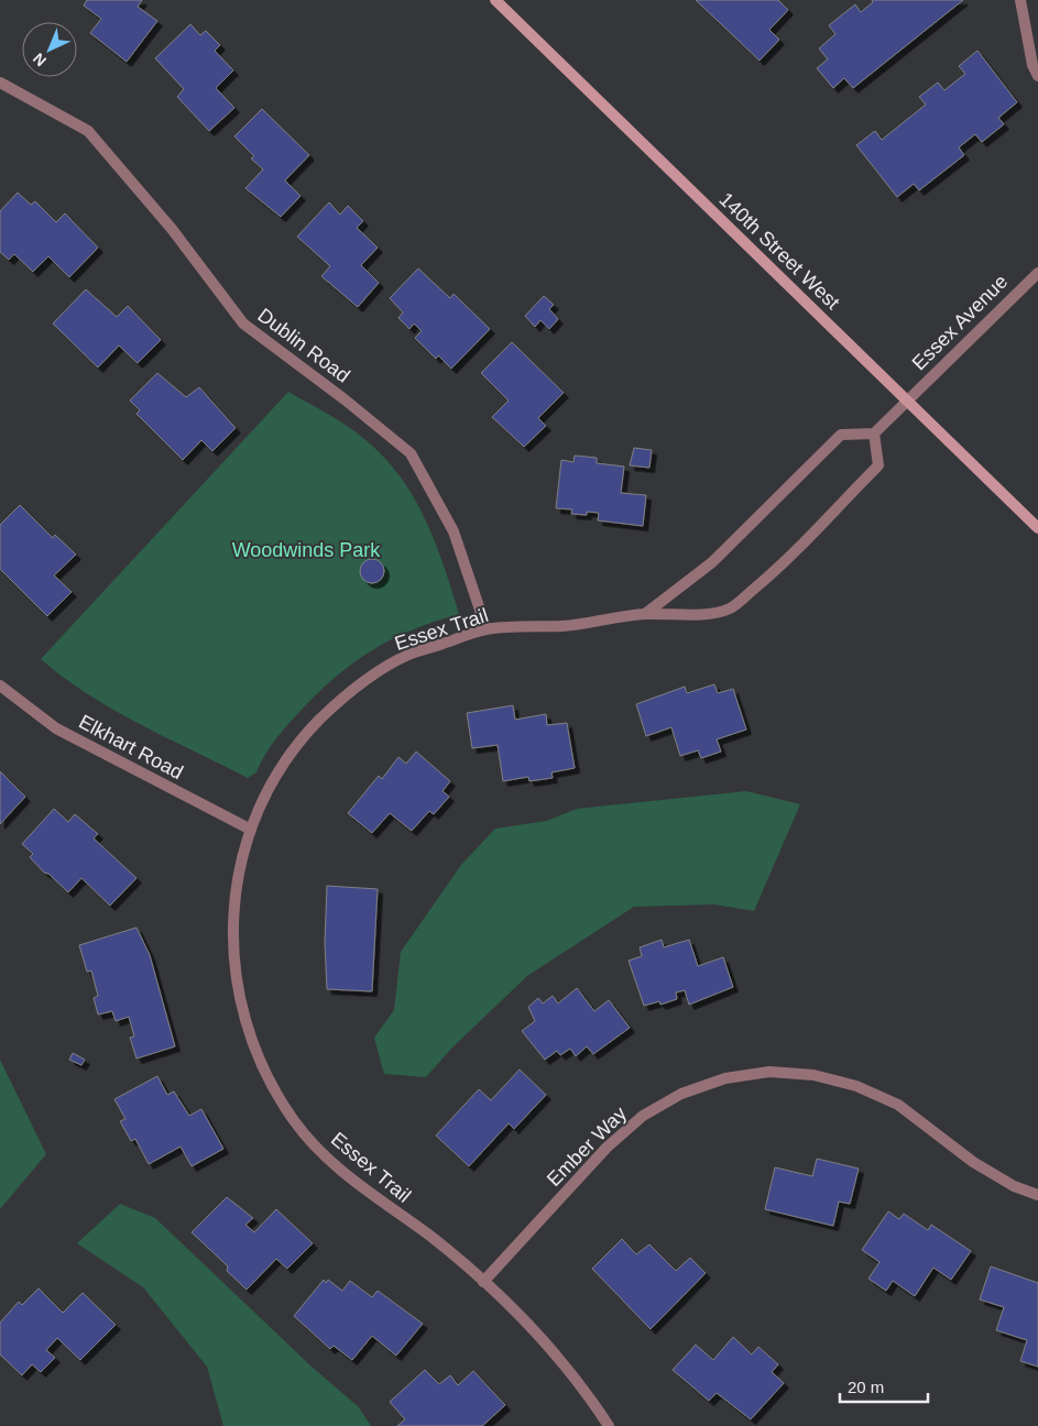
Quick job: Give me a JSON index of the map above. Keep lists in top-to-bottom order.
{
  "streets": {
    "street": [
      "140th Street West",
      "Essex Avenue",
      "Dublin Road",
      "Essex Trail",
      "Elkhart Road",
      "Ember Way"
    ]
  },
  "crossings": [
    ["140th Street West", "Essex Avenue"],
    ["Dublin Road", "Essex Trail"],
    ["Essex Trail", "Elkhart Road"],
    ["Essex Trail", "Ember Way"]
  ],
  "parks": ["Woodwinds Park"],
  "scale_bar": "20 m",
  "north": "bottom left"
}
